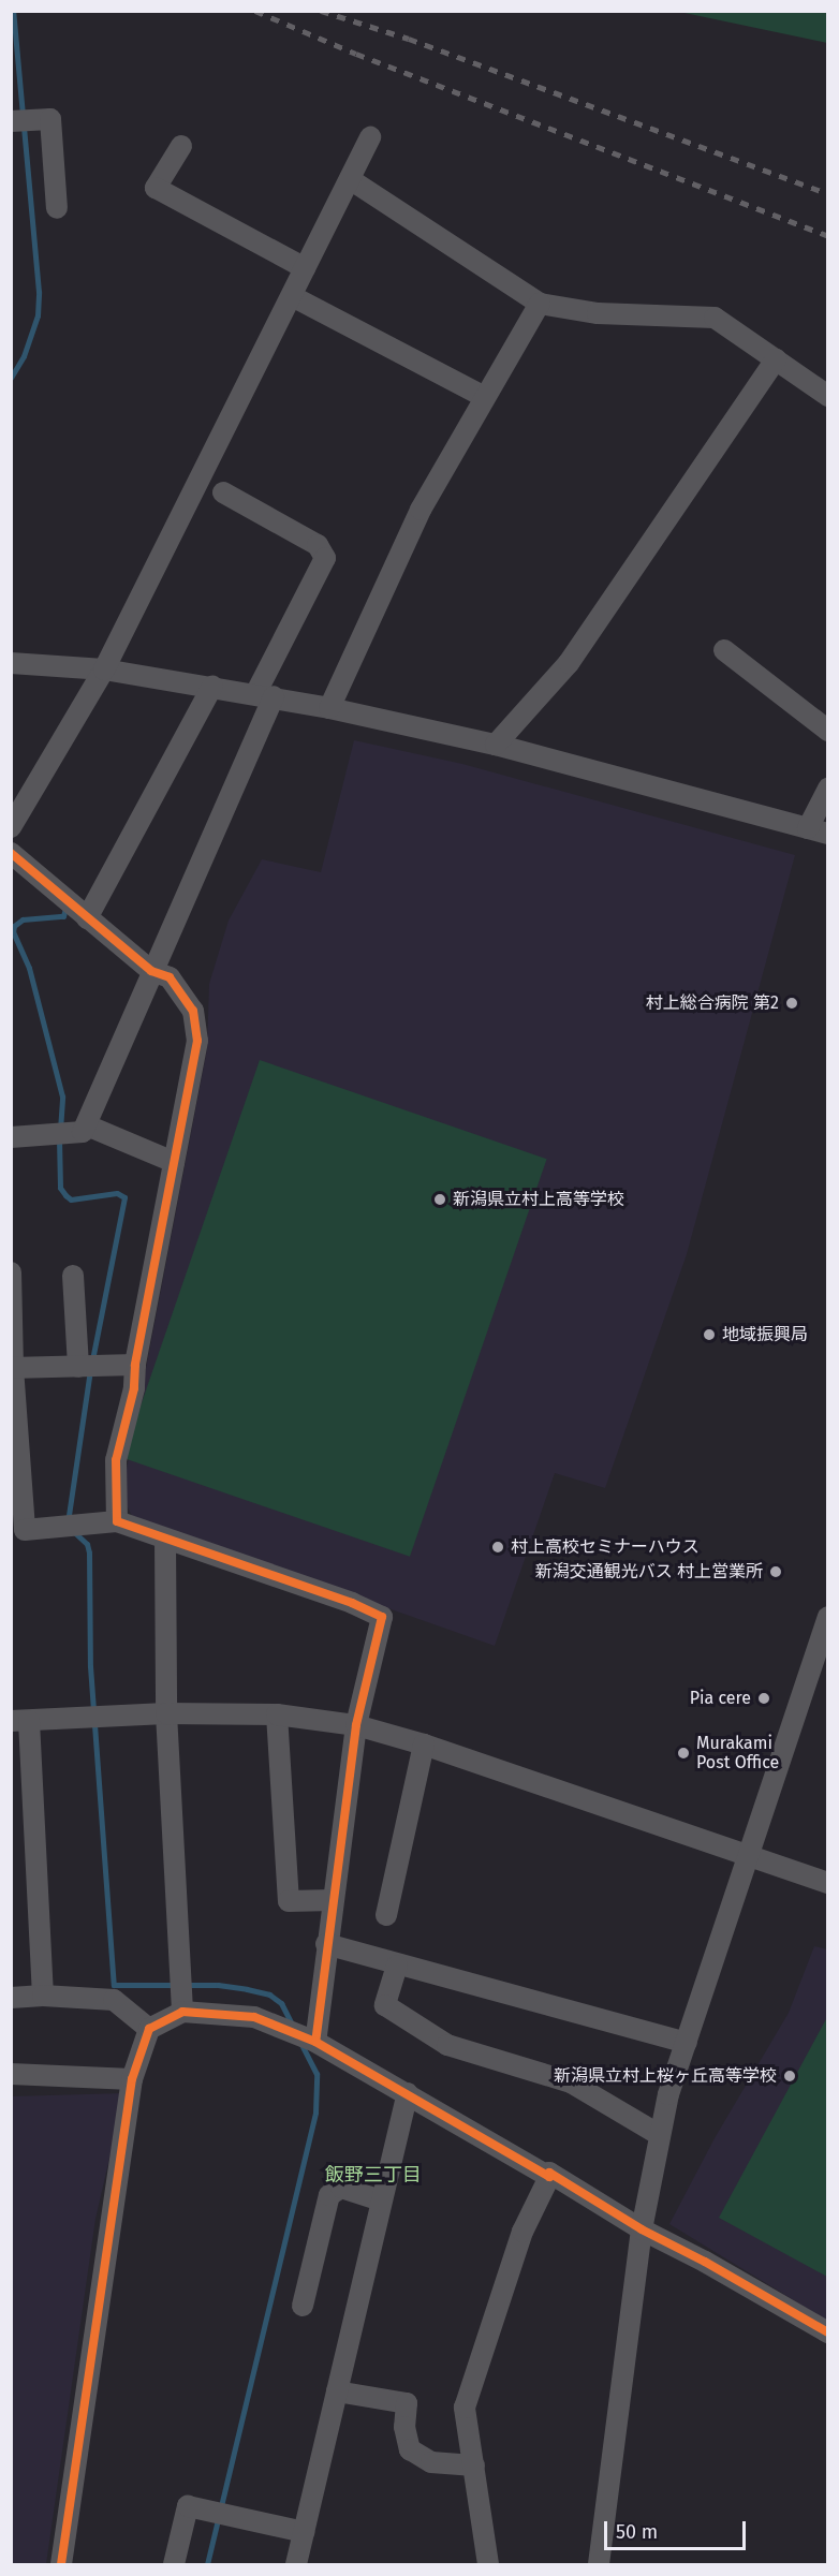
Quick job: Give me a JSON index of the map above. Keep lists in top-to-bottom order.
{
  "districts": ["飯野三丁目"],
  "places": [
    "村上総合病院 第2",
    "新潟県立村上高等学校",
    "地域振興局",
    "村上高校セミナーハウス",
    "新潟交通観光バス 村上営業所",
    "Pia cere",
    "Murakami Post Office",
    "新潟県立村上桜ヶ丘高等学校"
  ],
  "scale_bar": "50 m"
}
